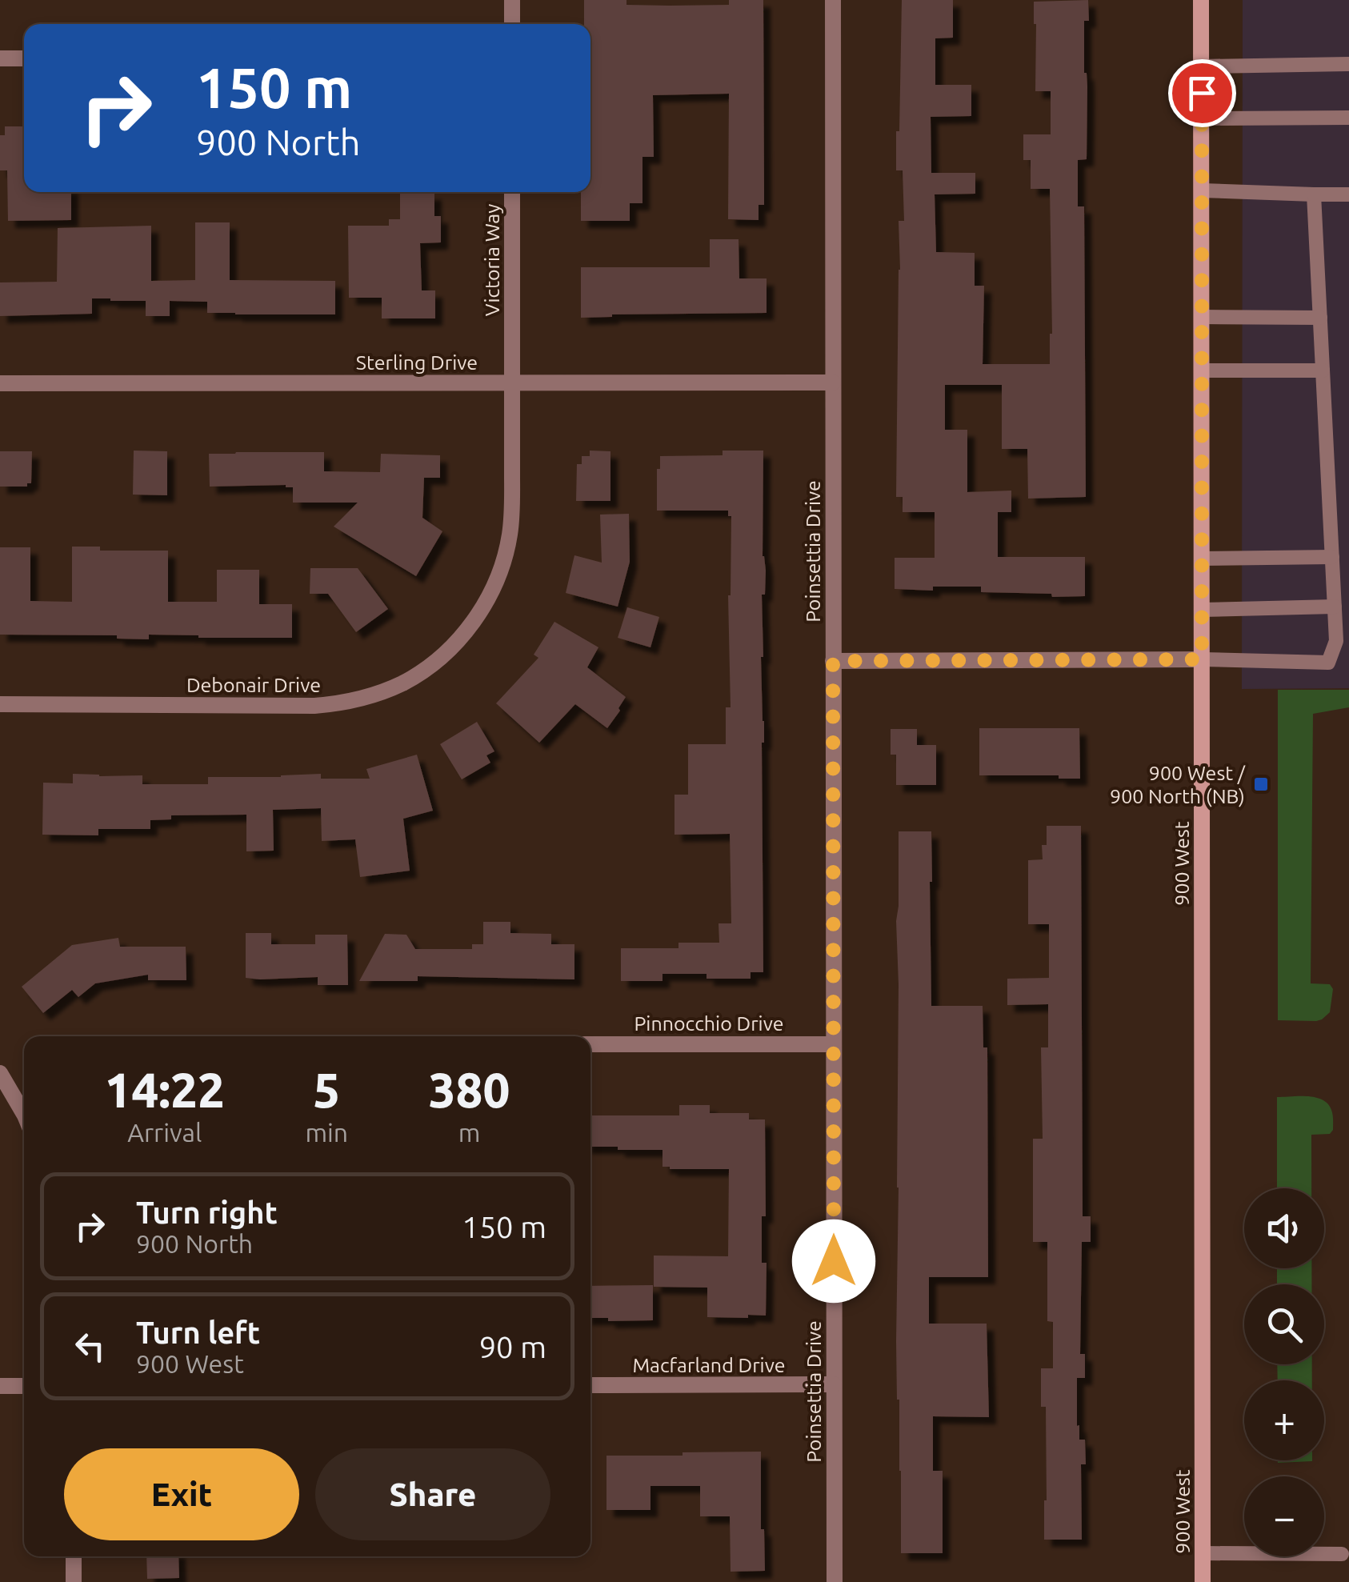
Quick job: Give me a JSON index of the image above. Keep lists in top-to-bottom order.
{
  "streets": {
    "main road": ["900 West"],
    "street": [
      "Victoria Way",
      "Sterling Drive",
      "Poinsettia Drive",
      "Debonair Drive",
      "Pinnocchio Drive",
      "Macfarland Drive"
    ]
  },
  "crossings": [
    ["Victoria Way", "Sterling Drive"],
    ["Victoria Way", "Debonair Drive"],
    ["Sterling Drive", "Poinsettia Drive"],
    ["Sterling Drive", "Debonair Drive"],
    ["Poinsettia Drive", "Pinnocchio Drive"],
    ["Poinsettia Drive", "Macfarland Drive"]
  ],
  "places": {
    "transit": ["900 West / 900 North (NB)"]
  },
  "page": {
    "turn": ["150 m", "900 North"],
    "eta": [
      "14:22",
      "Arrival",
      "5",
      "min",
      "380",
      "m"
    ],
    "list": [
      {
        "name": "Turn right",
        "note": "900 North",
        "value": "150 m"
      },
      {
        "name": "Turn left",
        "note": "900 West",
        "value": "90 m"
      }
    ],
    "map_buttons": ["+", "−"],
    "buttons": ["Exit", "Share"]
  }
}
